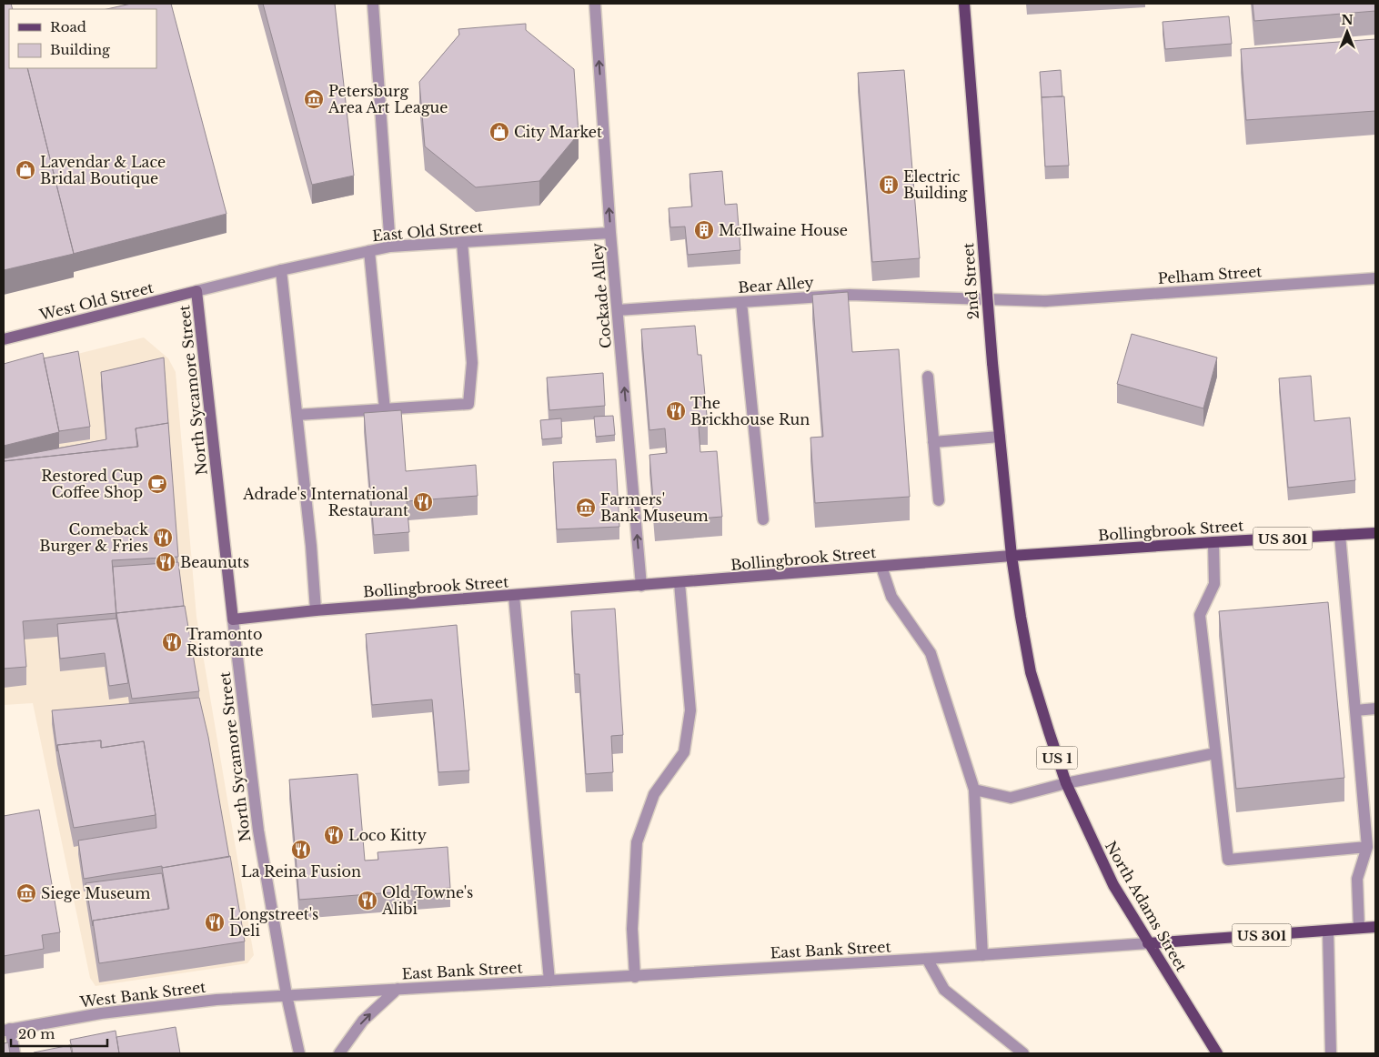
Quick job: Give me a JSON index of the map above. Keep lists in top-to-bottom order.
{
  "streets": {
    "main road": [
      "2nd Street",
      "West Old Street",
      "North Sycamore Street",
      "Bollingbrook Street",
      "US 301",
      "US 1",
      "North Adams Street",
      "East Bank Street"
    ],
    "street": [
      "East Old Street",
      "Pelham Street",
      "Bear Alley",
      "Cockade Alley",
      "West Bank Street"
    ]
  },
  "crossings": [
    ["East Old Street", "Cockade Alley"],
    ["East Old Street", "West Old Street"],
    ["East Old Street", "North Sycamore Street"],
    ["Pelham Street", "Bear Alley"],
    ["2nd Street", "Bollingbrook Street"],
    ["2nd Street", "North Adams Street"],
    ["Bear Alley", "Cockade Alley"],
    ["Cockade Alley", "Bollingbrook Street"],
    ["West Old Street", "North Sycamore Street"],
    ["North Sycamore Street", "Bollingbrook Street"],
    ["North Sycamore Street", "East Bank Street"],
    ["North Sycamore Street", "West Bank Street"],
    ["Bollingbrook Street", "North Adams Street"],
    ["North Adams Street", "East Bank Street"],
    ["East Bank Street", "West Bank Street"]
  ],
  "one_way": ["Cockade Alley"],
  "places": {
    "museum": ["Petersburg Area Art League", "Farmers' Bank Museum", "Siege Museum"],
    "shop": ["City Market", "Lavendar & Lace Bridal Boutique"],
    "building": ["Electric Building", "McIlwaine House"],
    "restaurant": [
      "The Brickhouse Run",
      "Adrade's International Restaurant",
      "Comeback Burger & Fries",
      "Beaunuts",
      "Tramonto Ristorante",
      "Loco Kitty",
      "La Reina Fusion",
      "Old Towne's Alibi",
      "Longstreet's Deli"
    ],
    "cafe": ["Restored Cup Coffee Shop"]
  },
  "legend": ["Road", "Building"],
  "scale_bar": "20 m",
  "north": "top"
}
